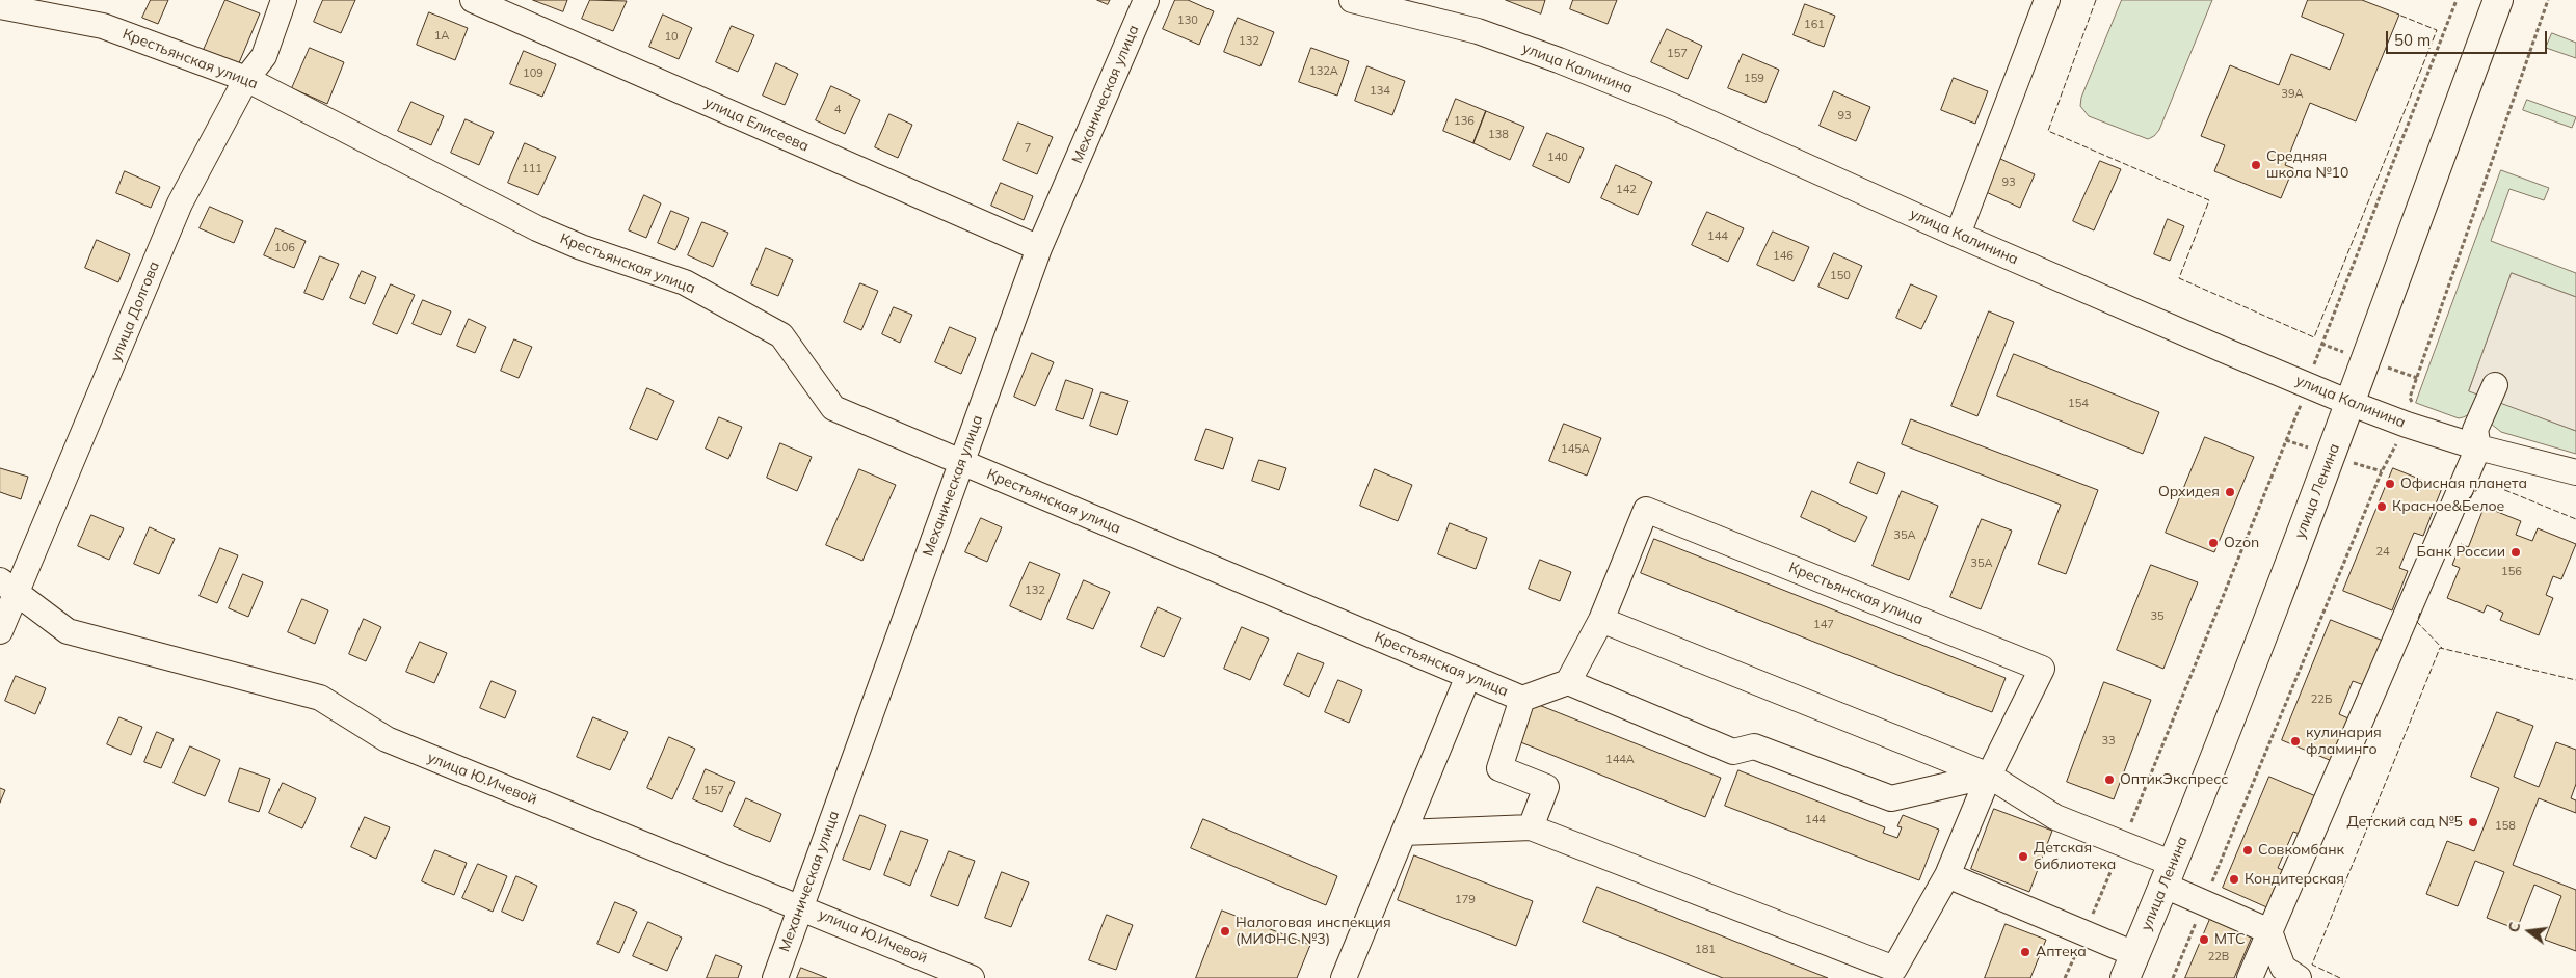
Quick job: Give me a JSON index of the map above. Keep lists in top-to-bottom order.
{
  "streets": {
    "main road": ["улица Ленина"],
    "street": [
      "Крестьянская улица",
      "улица Калинина",
      "Механическая улица",
      "улица Елисеева",
      "улица Долгова",
      "улица Ю.Ичевой"
    ]
  },
  "crossings": [
    ["Крестьянская улица", "Механическая улица"],
    ["Крестьянская улица", "улица Долгова"],
    ["улица Калинина", "улица Ленина"],
    ["Механическая улица", "улица Елисеева"],
    ["Механическая улица", "улица Ю.Ичевой"],
    ["улица Долгова", "улица Ю.Ичевой"]
  ],
  "places": [
    "Средняя школа №10",
    "Офисная планета",
    "Орхидея",
    "Красное&Белое",
    "Ozon",
    "Банк России",
    "кулинария фламинго",
    "ОптикЭкспресс",
    "Детский сад №5",
    "Совкомбанк",
    "Детская библиотека",
    "Кондитерская",
    "Налоговая инспекция (МИФНС №3)",
    "МТС",
    "Аптека"
  ],
  "house_numbers": [
    "130",
    "161",
    "1А",
    "10",
    "132",
    "157",
    "132А",
    "109",
    "159",
    "134",
    "39А",
    "4",
    "93",
    "136",
    "138",
    "7",
    "140",
    "111",
    "93",
    "142",
    "144",
    "106",
    "146",
    "150",
    "154",
    "145А",
    "35А",
    "24",
    "35А",
    "156",
    "132",
    "35",
    "147",
    "22Б",
    "33",
    "144А",
    "157",
    "144",
    "158",
    "179",
    "181",
    "22В"
  ],
  "scale_bar": "50 m",
  "north": "left"
}
